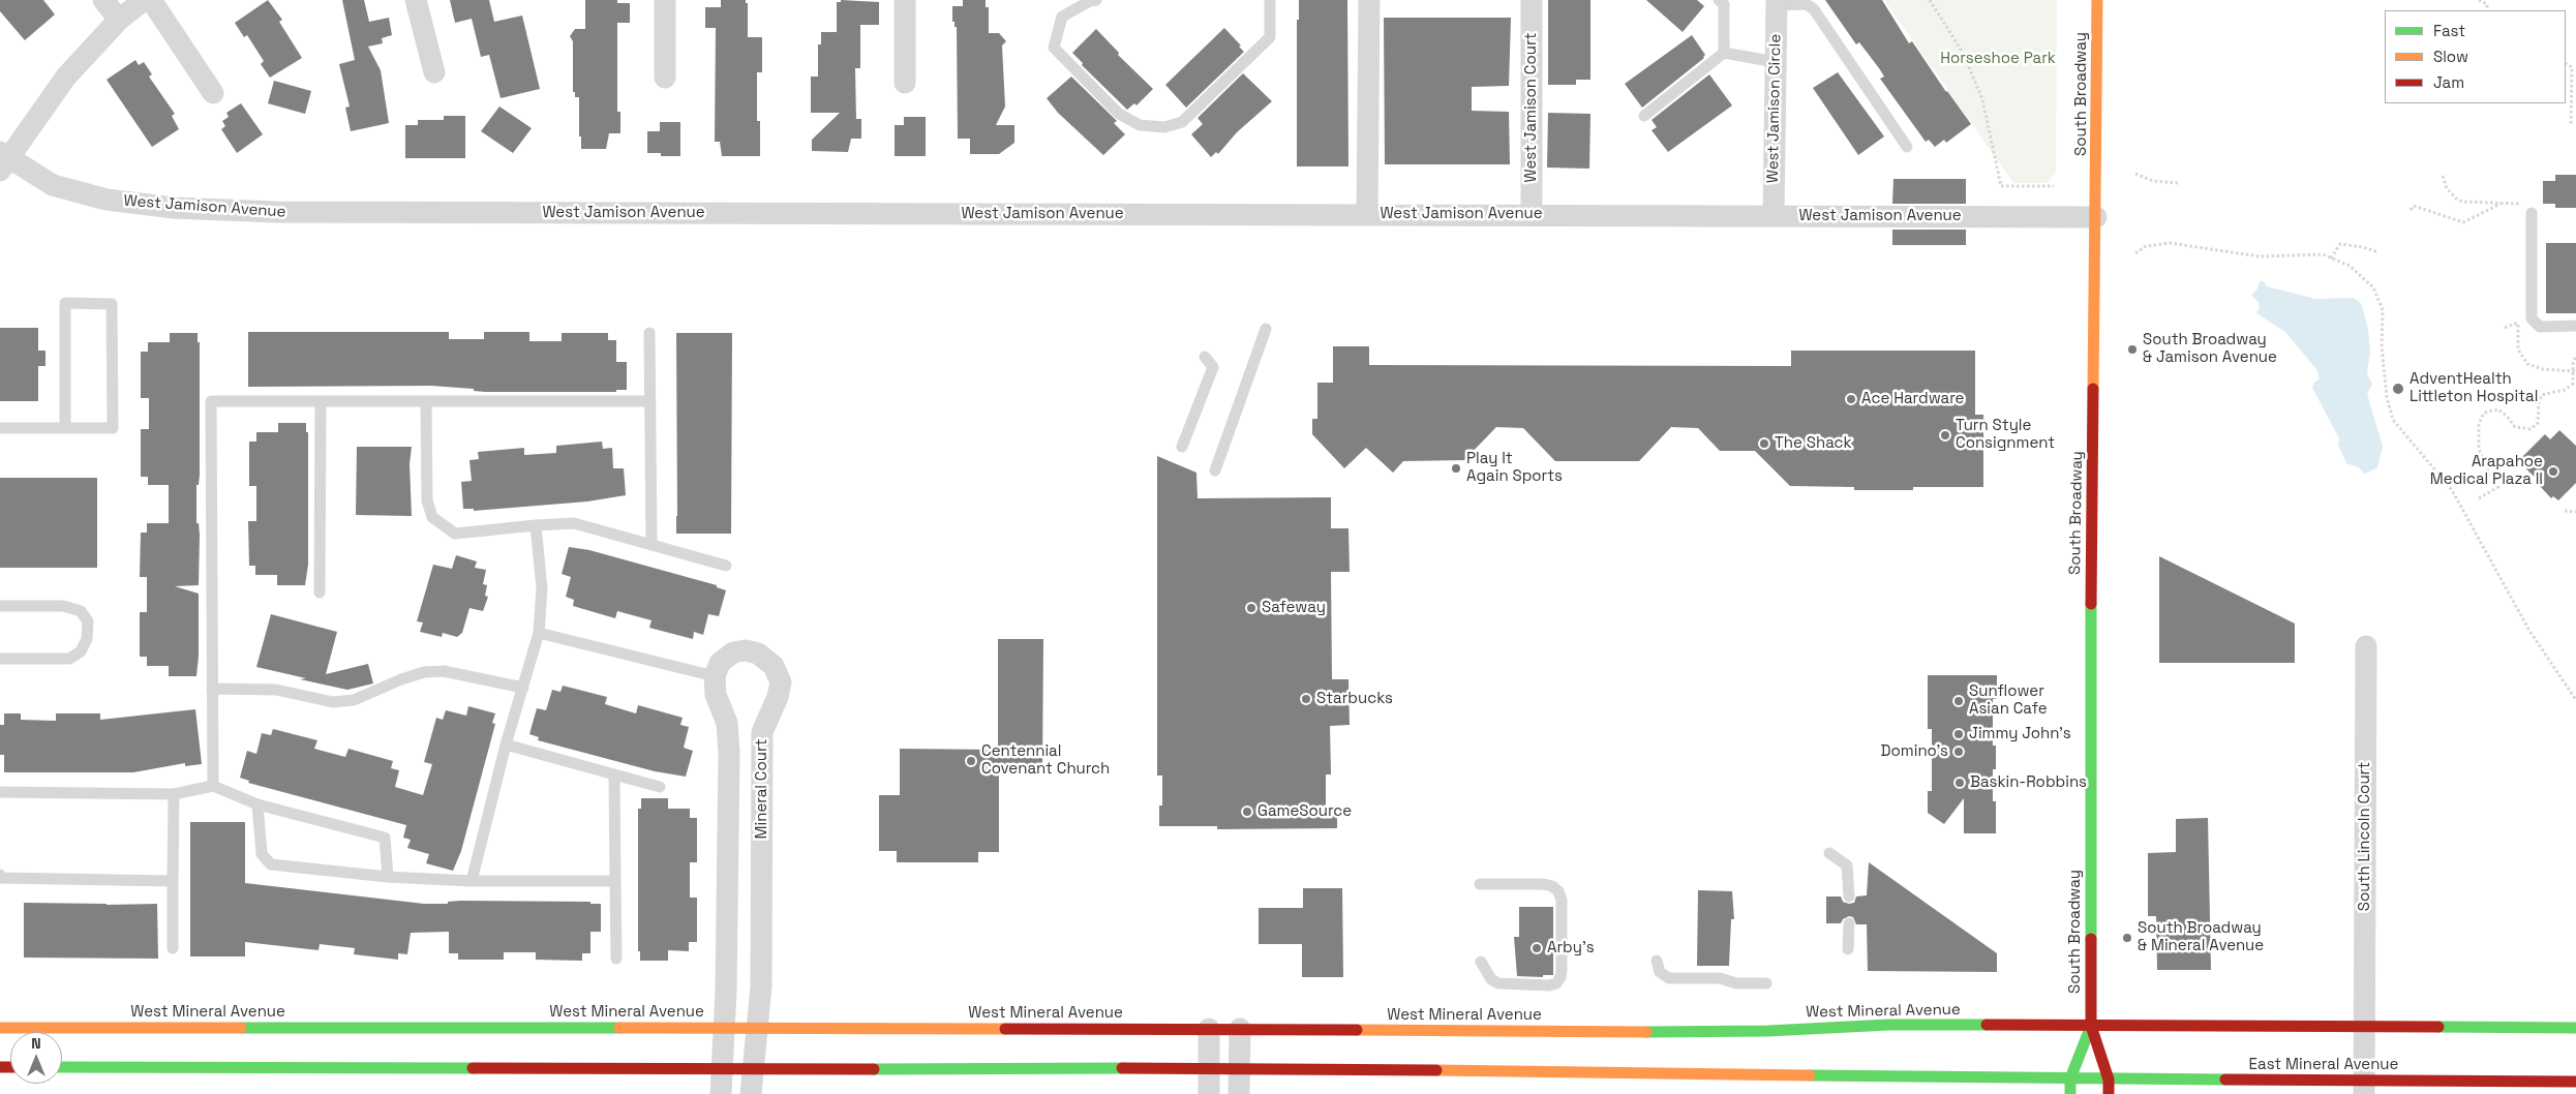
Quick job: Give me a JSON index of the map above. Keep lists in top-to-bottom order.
{
  "streets": {
    "main road": ["South Broadway", "West Mineral Avenue", "East Mineral Avenue"],
    "street": [
      "West Jamison Court",
      "West Jamison Circle",
      "West Jamison Avenue",
      "Mineral Court",
      "South Lincoln Court"
    ]
  },
  "crossings": [
    ["South Broadway", "West Jamison Avenue"],
    ["South Broadway", "West Mineral Avenue"],
    ["South Broadway", "East Mineral Avenue"],
    ["West Jamison Court", "West Jamison Avenue"],
    ["West Jamison Circle", "West Jamison Avenue"],
    ["Mineral Court", "West Mineral Avenue"],
    ["South Lincoln Court", "East Mineral Avenue"]
  ],
  "parks": ["Horseshoe Park"],
  "places": [
    "South Broadway & Jamison Avenue",
    "AdventHealth Littleton Hospital",
    "Ace Hardware",
    "Turn Style Consignment",
    "The Shack",
    "Play It Again Sports",
    "Arapahoe Medical Plaza II",
    "Safeway",
    "Starbucks",
    "Sunflower Asian Cafe",
    "Jimmy John's",
    "Domino's",
    "Centennial Covenant Church",
    "Baskin-Robbins",
    "GameSource",
    "South Broadway & Mineral Avenue",
    "Arby's"
  ],
  "legend": ["Fast", "Slow", "Jam"],
  "north": "top"
}
